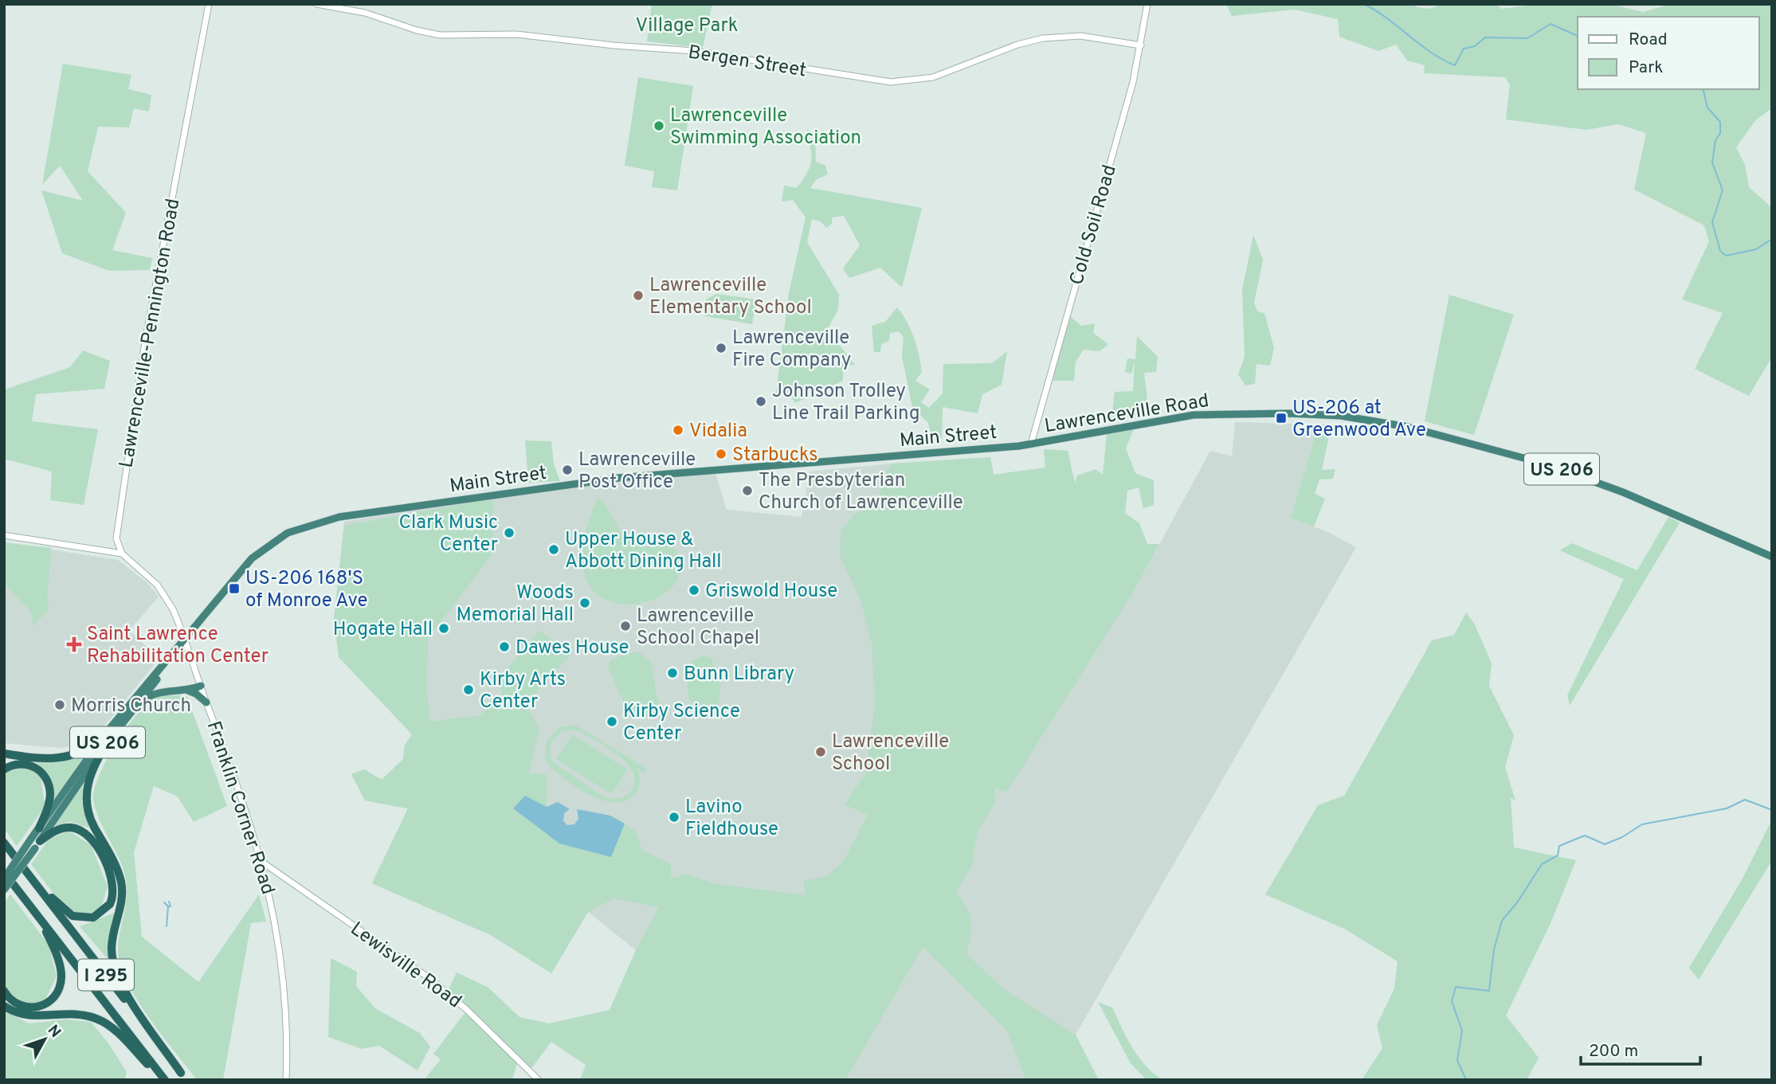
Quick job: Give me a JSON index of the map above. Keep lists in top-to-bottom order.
{
  "streets": {
    "highway": [
      "Lawrenceville Road",
      "Main Street",
      "US 206",
      "I 295"
    ],
    "street": [
      "Bergen Street",
      "Cold Soil Road",
      "Lawrenceville-Pennington Road",
      "Franklin Corner Road",
      "Lewisville Road"
    ]
  },
  "crossings": [
    ["Bergen Street", "Cold Soil Road"],
    ["Cold Soil Road", "Lawrenceville Road"],
    ["Cold Soil Road", "Main Street"],
    ["Lawrenceville Road", "Main Street"],
    ["Main Street", "US 206"],
    ["Main Street", "Franklin Corner Road"],
    ["US 206", "Franklin Corner Road"],
    ["Franklin Corner Road", "Lewisville Road"]
  ],
  "parks": ["Village Park"],
  "places": {
    "other": [
      "Lawrenceville Swimming Association",
      "Lawrenceville Elementary School",
      "Lawrenceville Fire Company",
      "Johnson Trolley Line Trail Parking",
      "Vidalia",
      "Starbucks",
      "Lawrenceville Post Office",
      "The Presbyterian Church of Lawrenceville",
      "Clark Music Center",
      "Upper House & Abbott Dining Hall",
      "Griswold House",
      "Woods Memorial Hall",
      "Lawrenceville School Chapel",
      "Hogate Hall",
      "Dawes House",
      "Bunn Library",
      "Kirby Arts Center",
      "Morris Church",
      "Kirby Science Center",
      "Lawrenceville School",
      "Lavino Fieldhouse"
    ],
    "transit": ["US-206 at Greenwood Ave", "US-206 168'S of Monroe Ave"],
    "health": ["Saint Lawrence Rehabilitation Center"]
  },
  "legend": ["Road", "Park"],
  "scale_bar": "200 m",
  "north": "top right"
}
